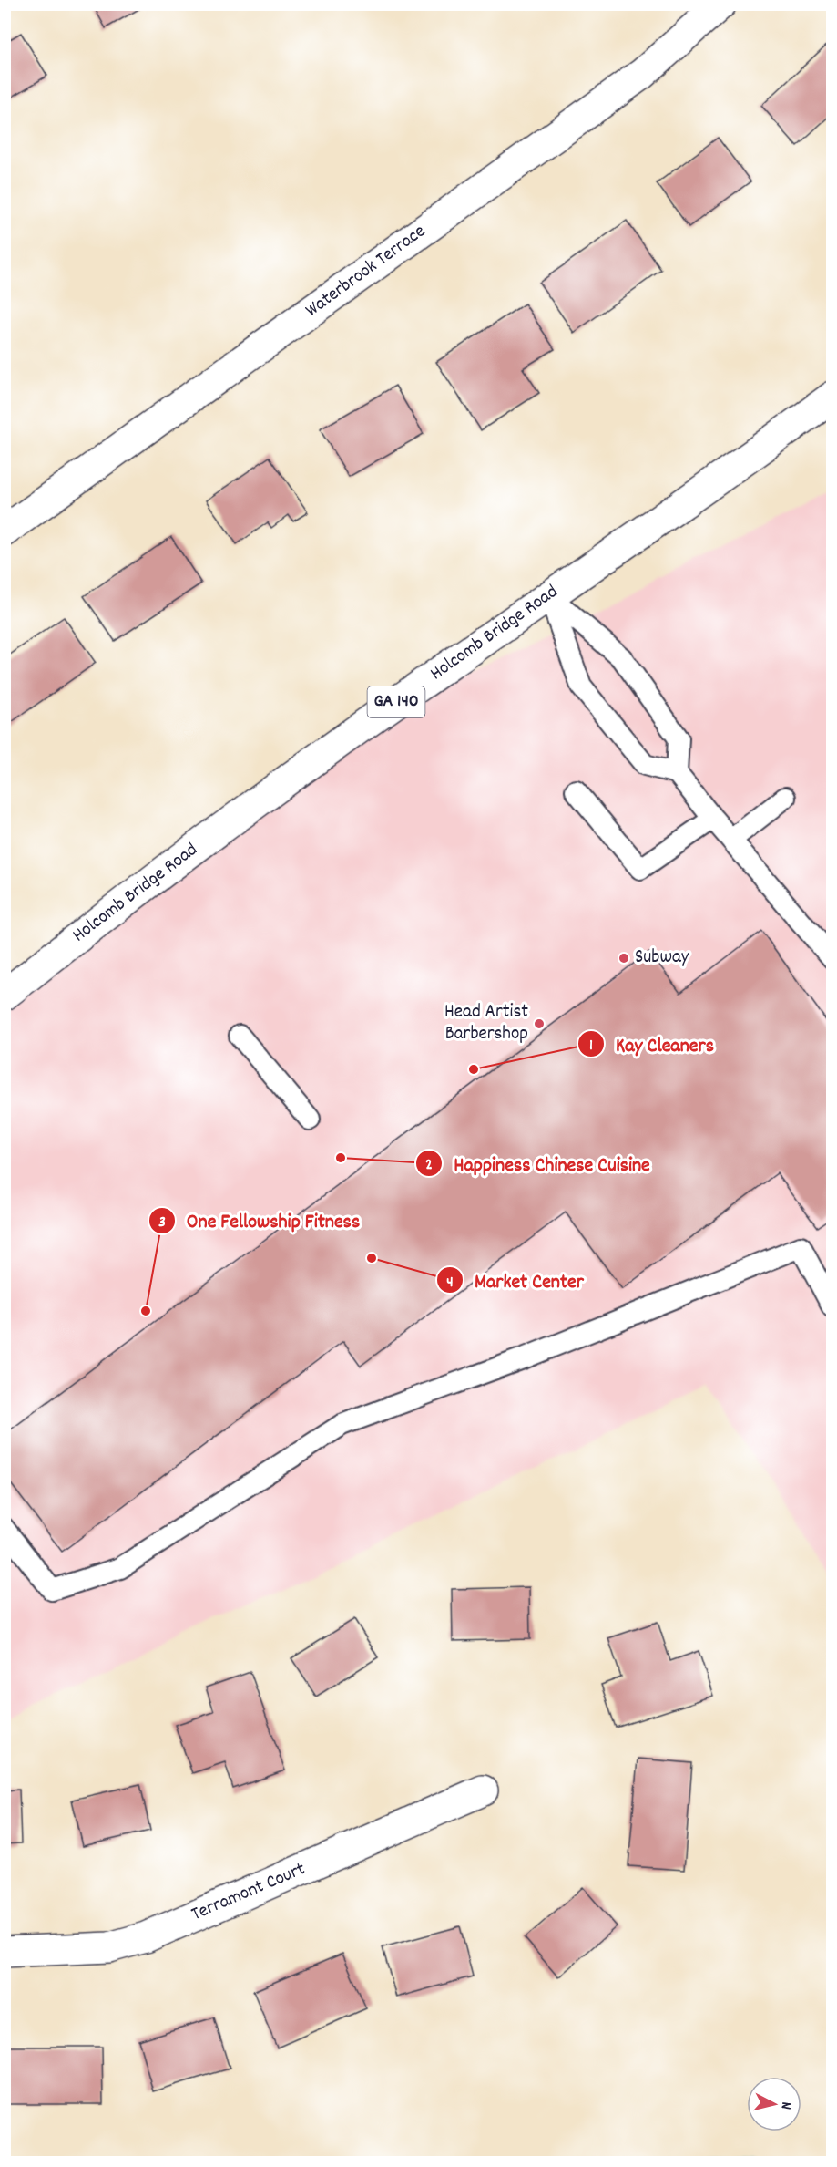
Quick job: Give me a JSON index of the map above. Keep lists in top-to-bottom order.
{
  "streets": {
    "street": [
      "Waterbrook Terrace",
      "Holcomb Bridge Road",
      "GA 140",
      "Terramont Court"
    ]
  },
  "places": [
    "Subway",
    "Head Artist Barbershop",
    "Kay Cleaners",
    "Happiness Chinese Cuisine",
    "Market Center",
    "One Fellowship Fitness"
  ],
  "north": "right"
}
